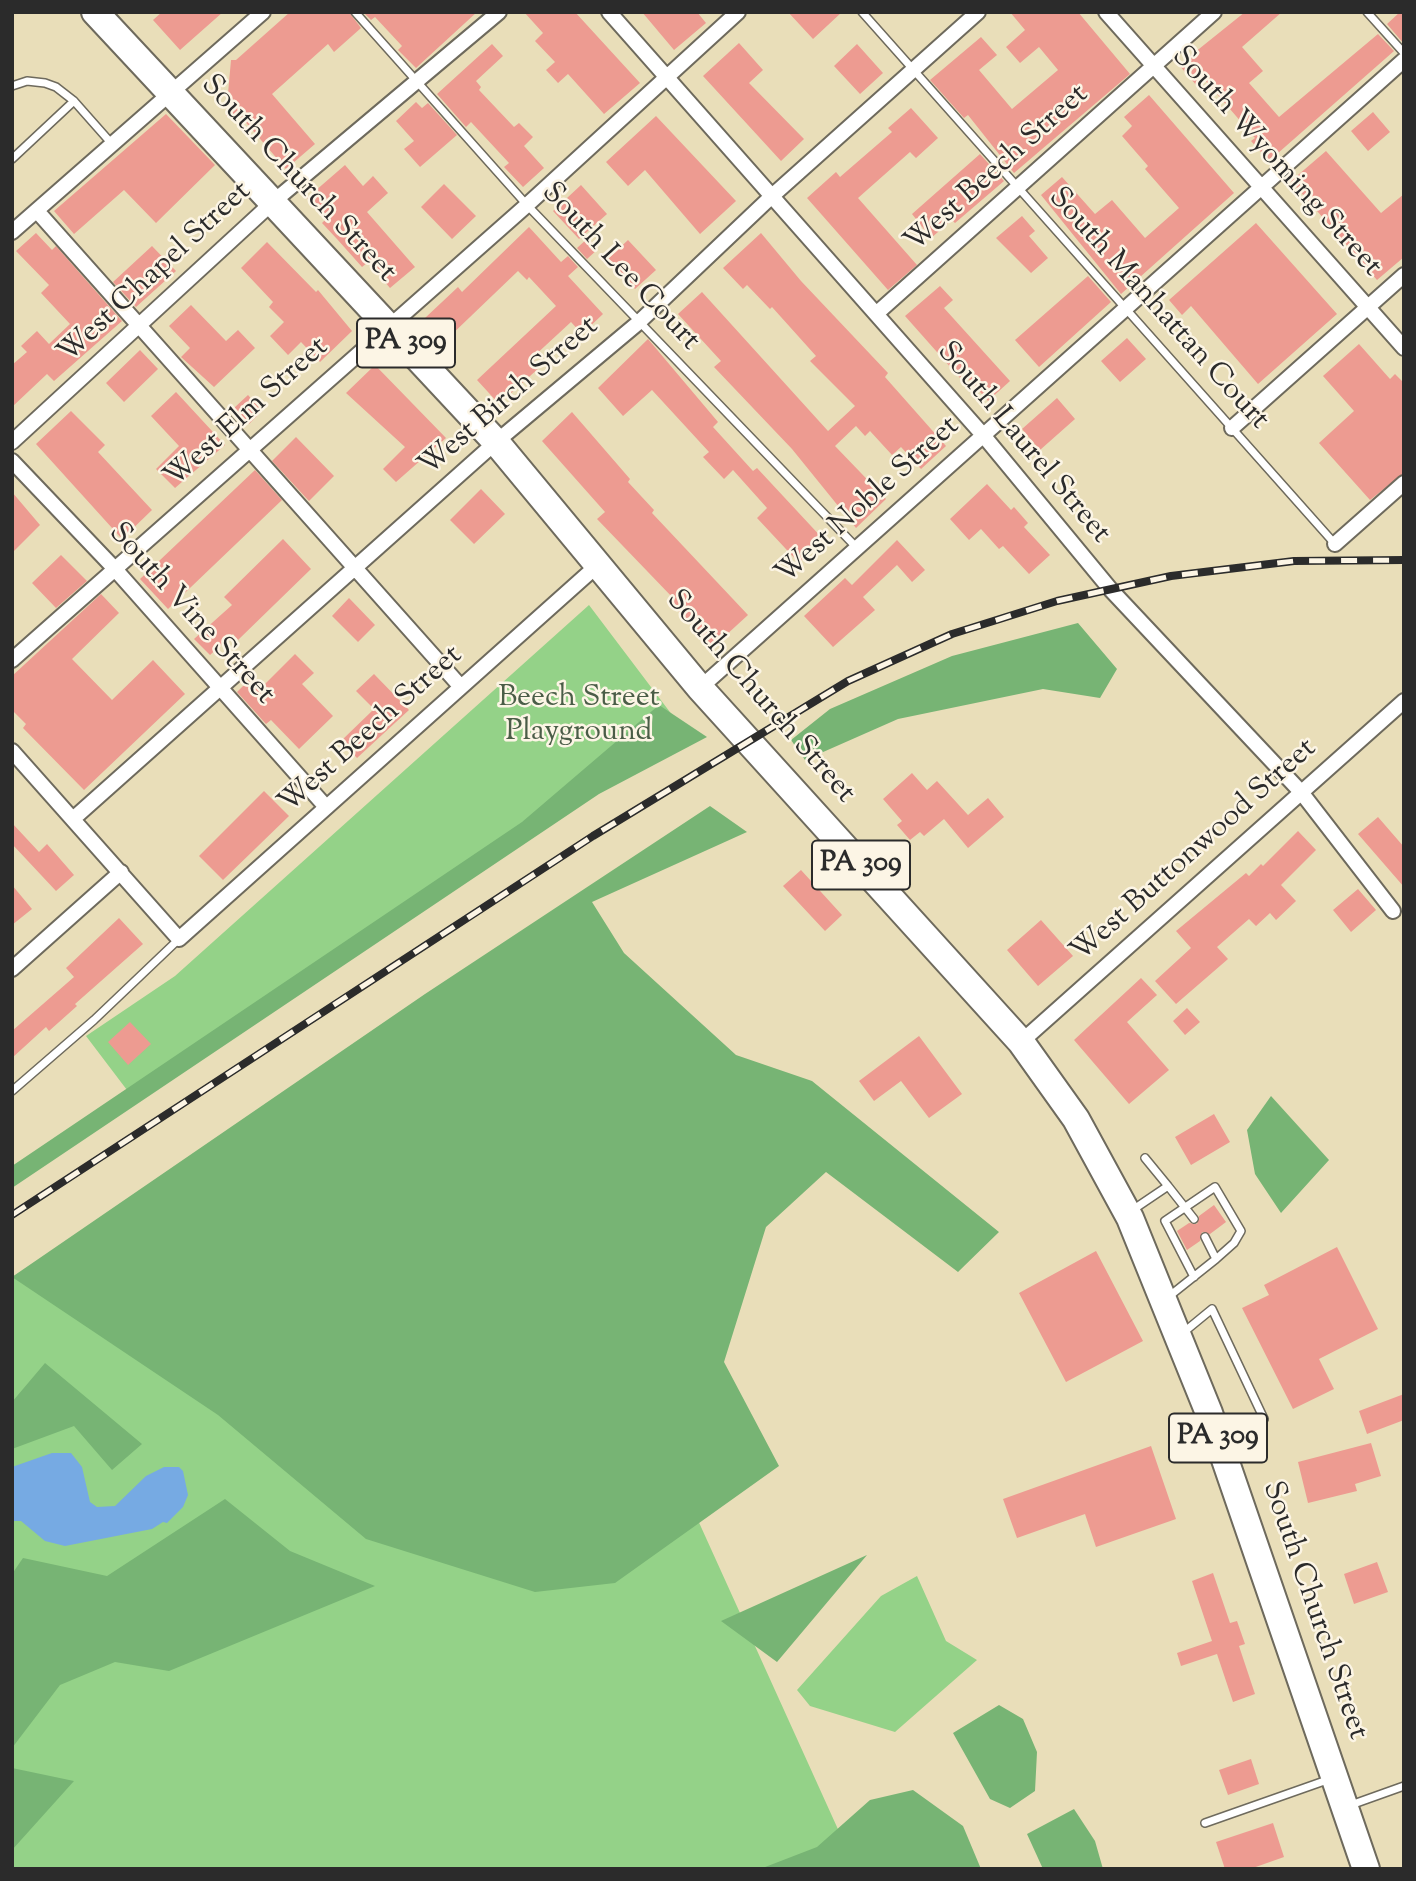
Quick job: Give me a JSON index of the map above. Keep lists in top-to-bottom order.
{
  "streets": {
    "highway": ["South Church Street", "PA 309"],
    "street": [
      "South Wyoming Street",
      "West Beech Street",
      "West Chapel Street",
      "West Birch Street",
      "West Elm Street",
      "South Laurel Street",
      "West Noble Street",
      "South Vine Street",
      "West Buttonwood Street"
    ],
    "lane": ["South Lee Court", "South Manhattan Court"]
  },
  "crossings": [
    ["South Wyoming Street", "West Beech Street"],
    ["South Wyoming Street", "West Noble Street"],
    ["West Beech Street", "South Church Street"],
    ["West Beech Street", "South Manhattan Court"],
    ["West Beech Street", "South Laurel Street"],
    ["West Beech Street", "South Vine Street"],
    ["South Church Street", "West Chapel Street"],
    ["South Church Street", "West Birch Street"],
    ["South Church Street", "West Elm Street"],
    ["South Church Street", "West Noble Street"],
    ["South Church Street", "West Buttonwood Street"],
    ["South Lee Court", "West Chapel Street"],
    ["South Lee Court", "West Birch Street"],
    ["South Lee Court", "West Elm Street"],
    ["South Lee Court", "West Noble Street"],
    ["South Manhattan Court", "West Birch Street"],
    ["South Manhattan Court", "West Noble Street"],
    ["West Birch Street", "South Laurel Street"],
    ["West Birch Street", "South Vine Street"],
    ["West Elm Street", "South Laurel Street"],
    ["West Elm Street", "South Vine Street"],
    ["South Laurel Street", "West Noble Street"],
    ["South Laurel Street", "West Buttonwood Street"]
  ],
  "parks": ["Beech Street Playground"]
}
